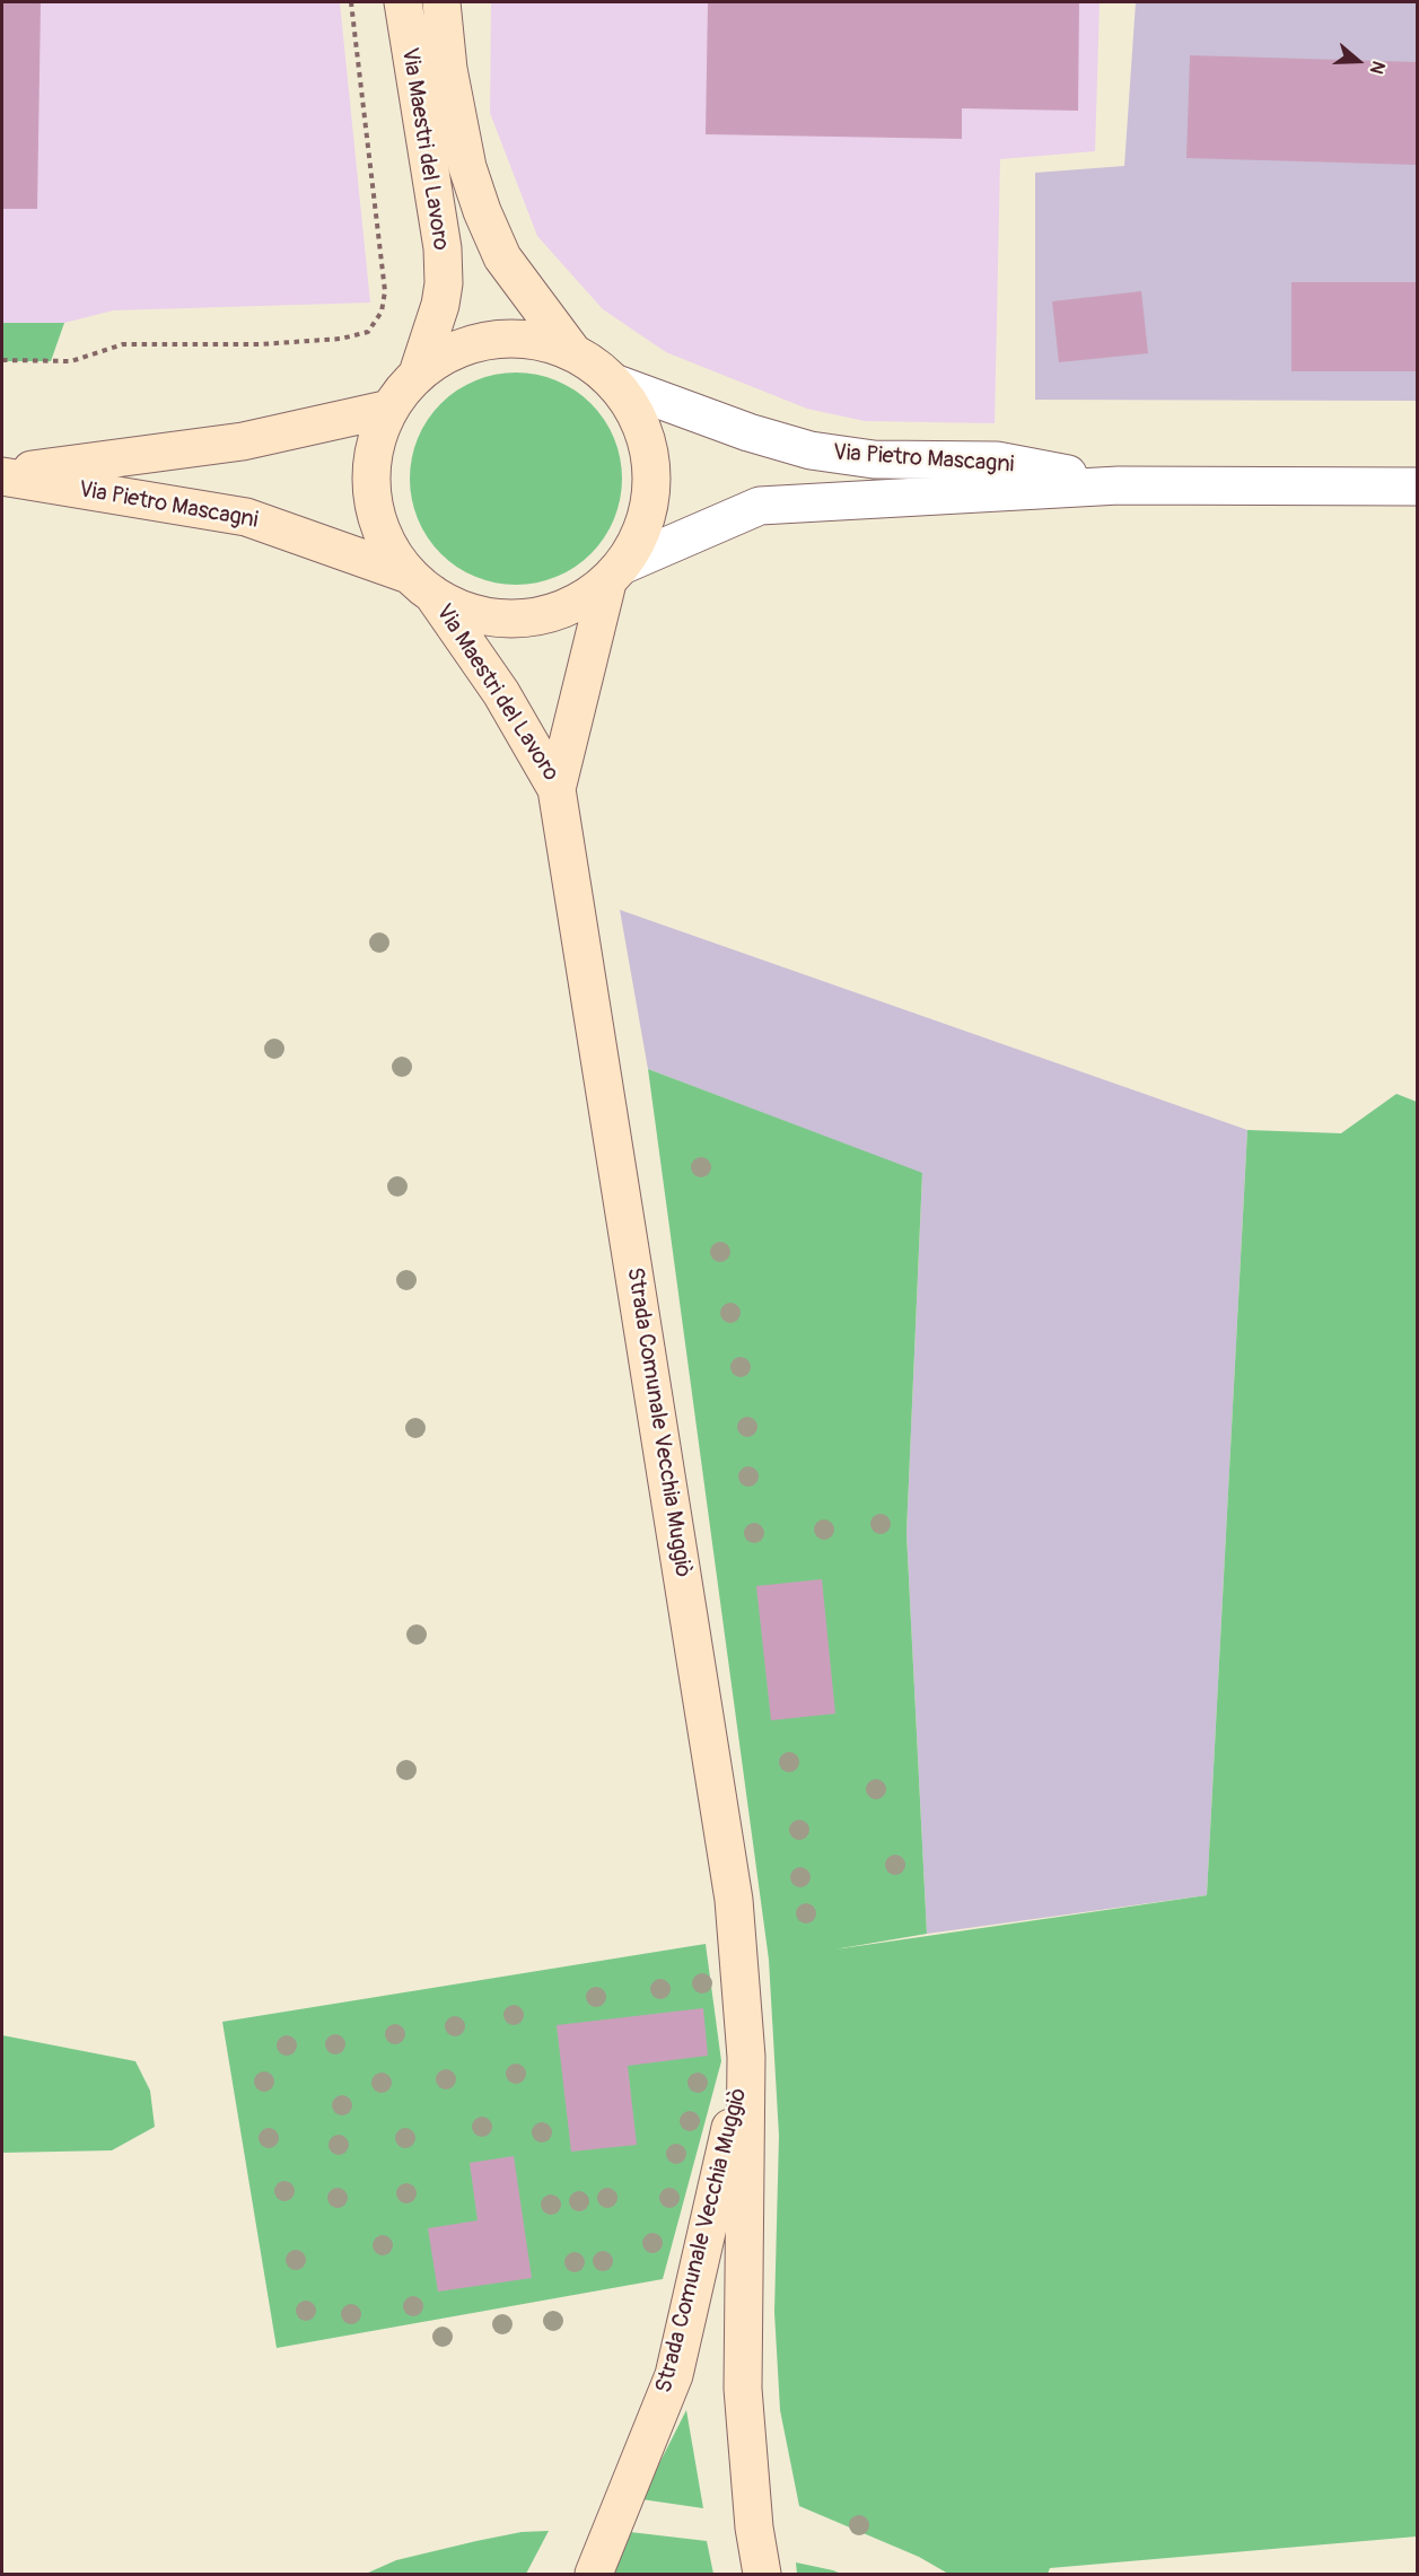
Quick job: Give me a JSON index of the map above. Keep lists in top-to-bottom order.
{
  "streets": {
    "main road": ["Via Maestri del Lavoro", "Via Pietro Mascagni", "Strada Comunale Vecchia Muggiò"]
  },
  "crossings": [
    ["Via Maestri del Lavoro", "Via Pietro Mascagni"],
    ["Via Maestri del Lavoro", "Strada Comunale Vecchia Muggiò"]
  ],
  "north": "right"
}
